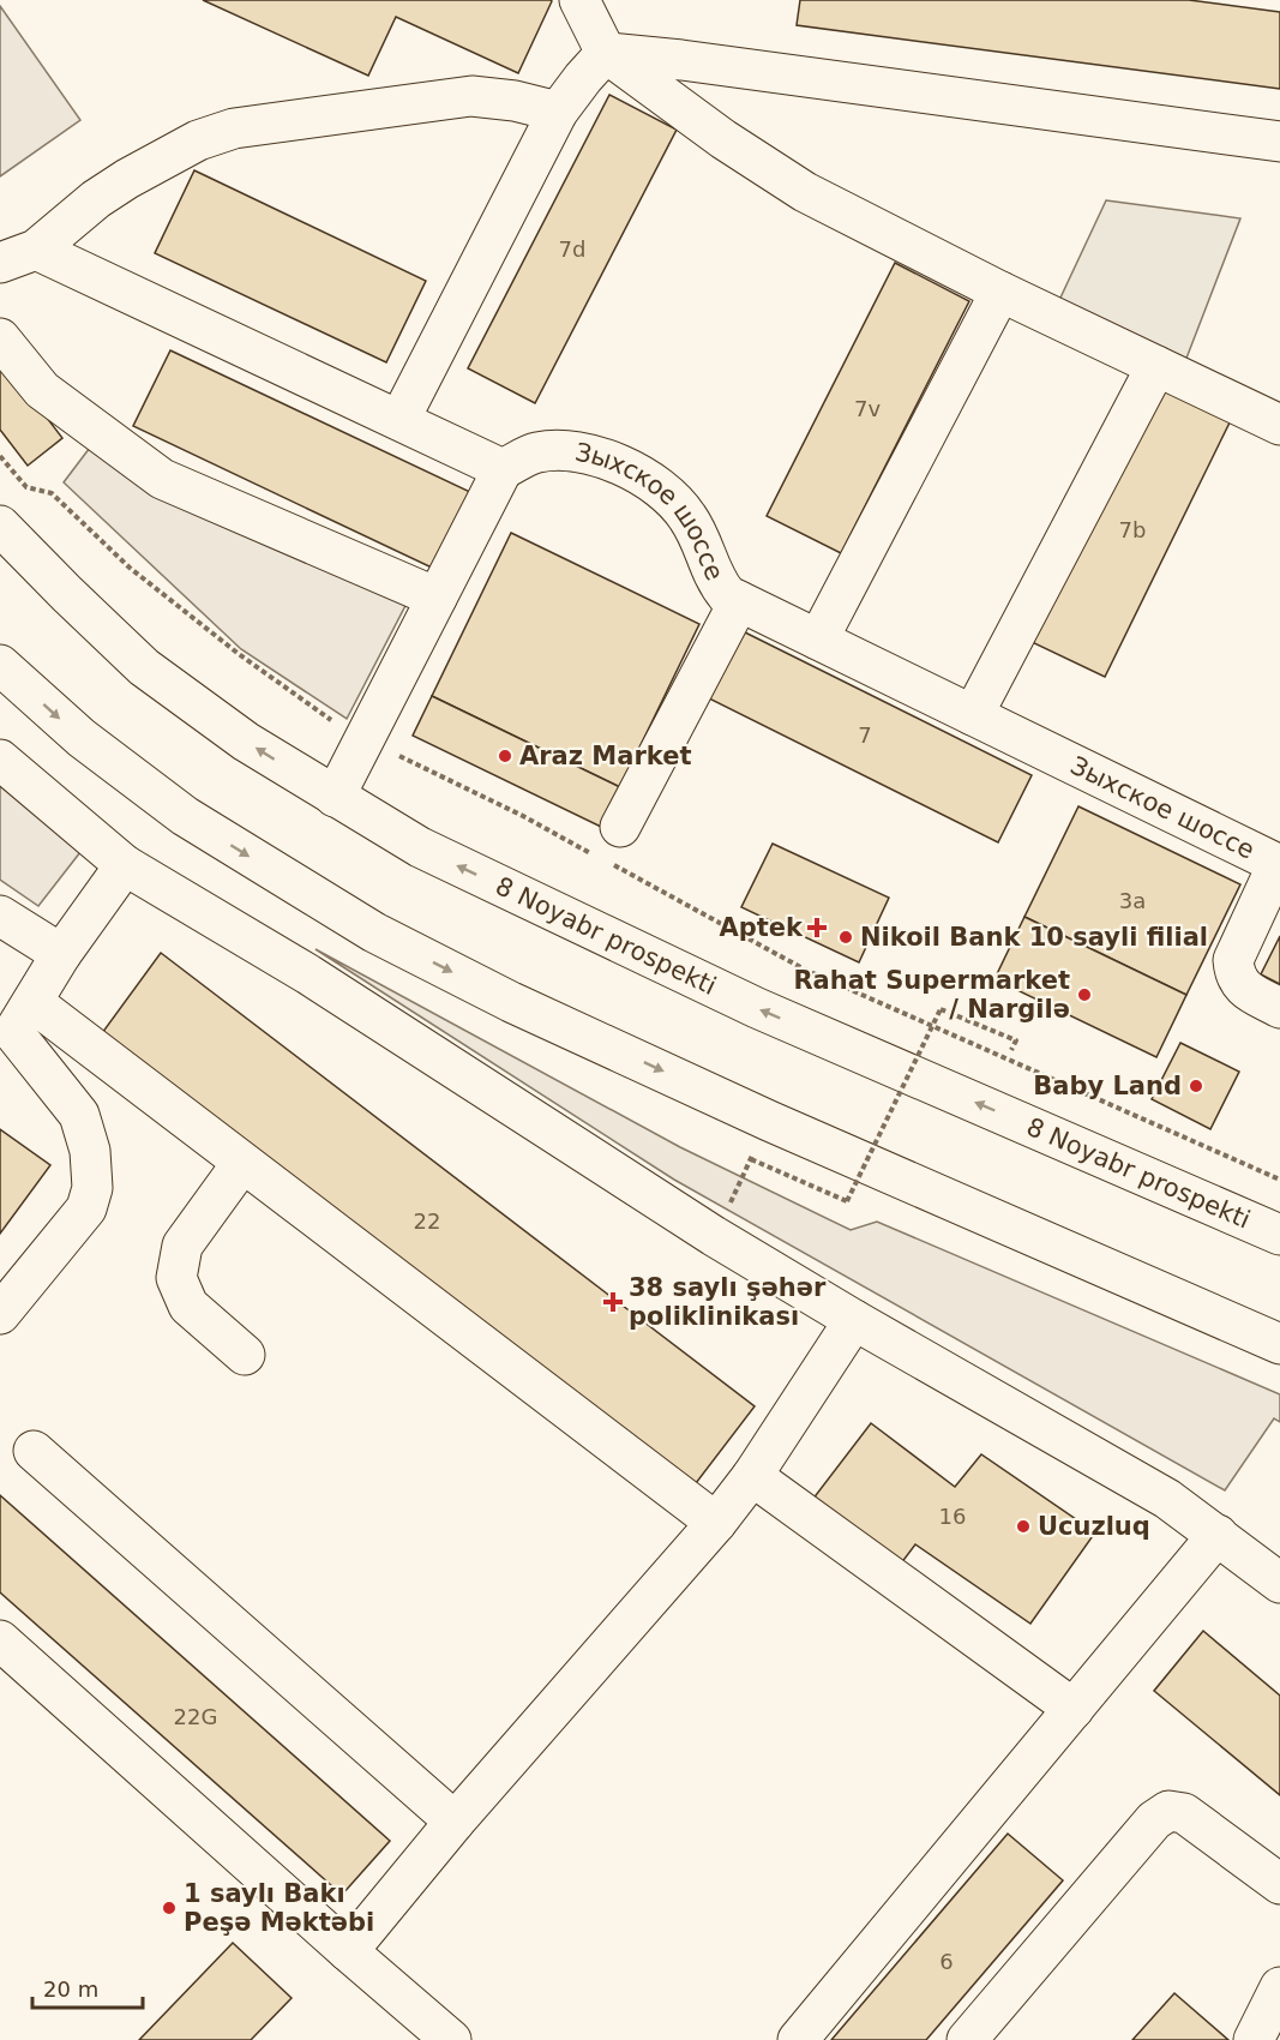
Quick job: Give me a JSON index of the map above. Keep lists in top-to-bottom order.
{
  "streets": {
    "main road": ["Зыхское шоссе", "8 Noyabr prospekti"]
  },
  "places": {
    "other": [
      "Araz Market",
      "Nikoil Bank 10 sayli filial",
      "Rahat Supermarket / Nargilə",
      "Baby Land",
      "Ucuzluq",
      "1 saylı Bakı Peşə Məktəbi"
    ],
    "health": ["Aptek", "38 saylı şəhər poliklinikası"]
  },
  "house_numbers": [
    "7d",
    "7v",
    "7b",
    "7",
    "3a",
    "22",
    "16",
    "22G",
    "6"
  ],
  "scale_bar": "20 m"
}
